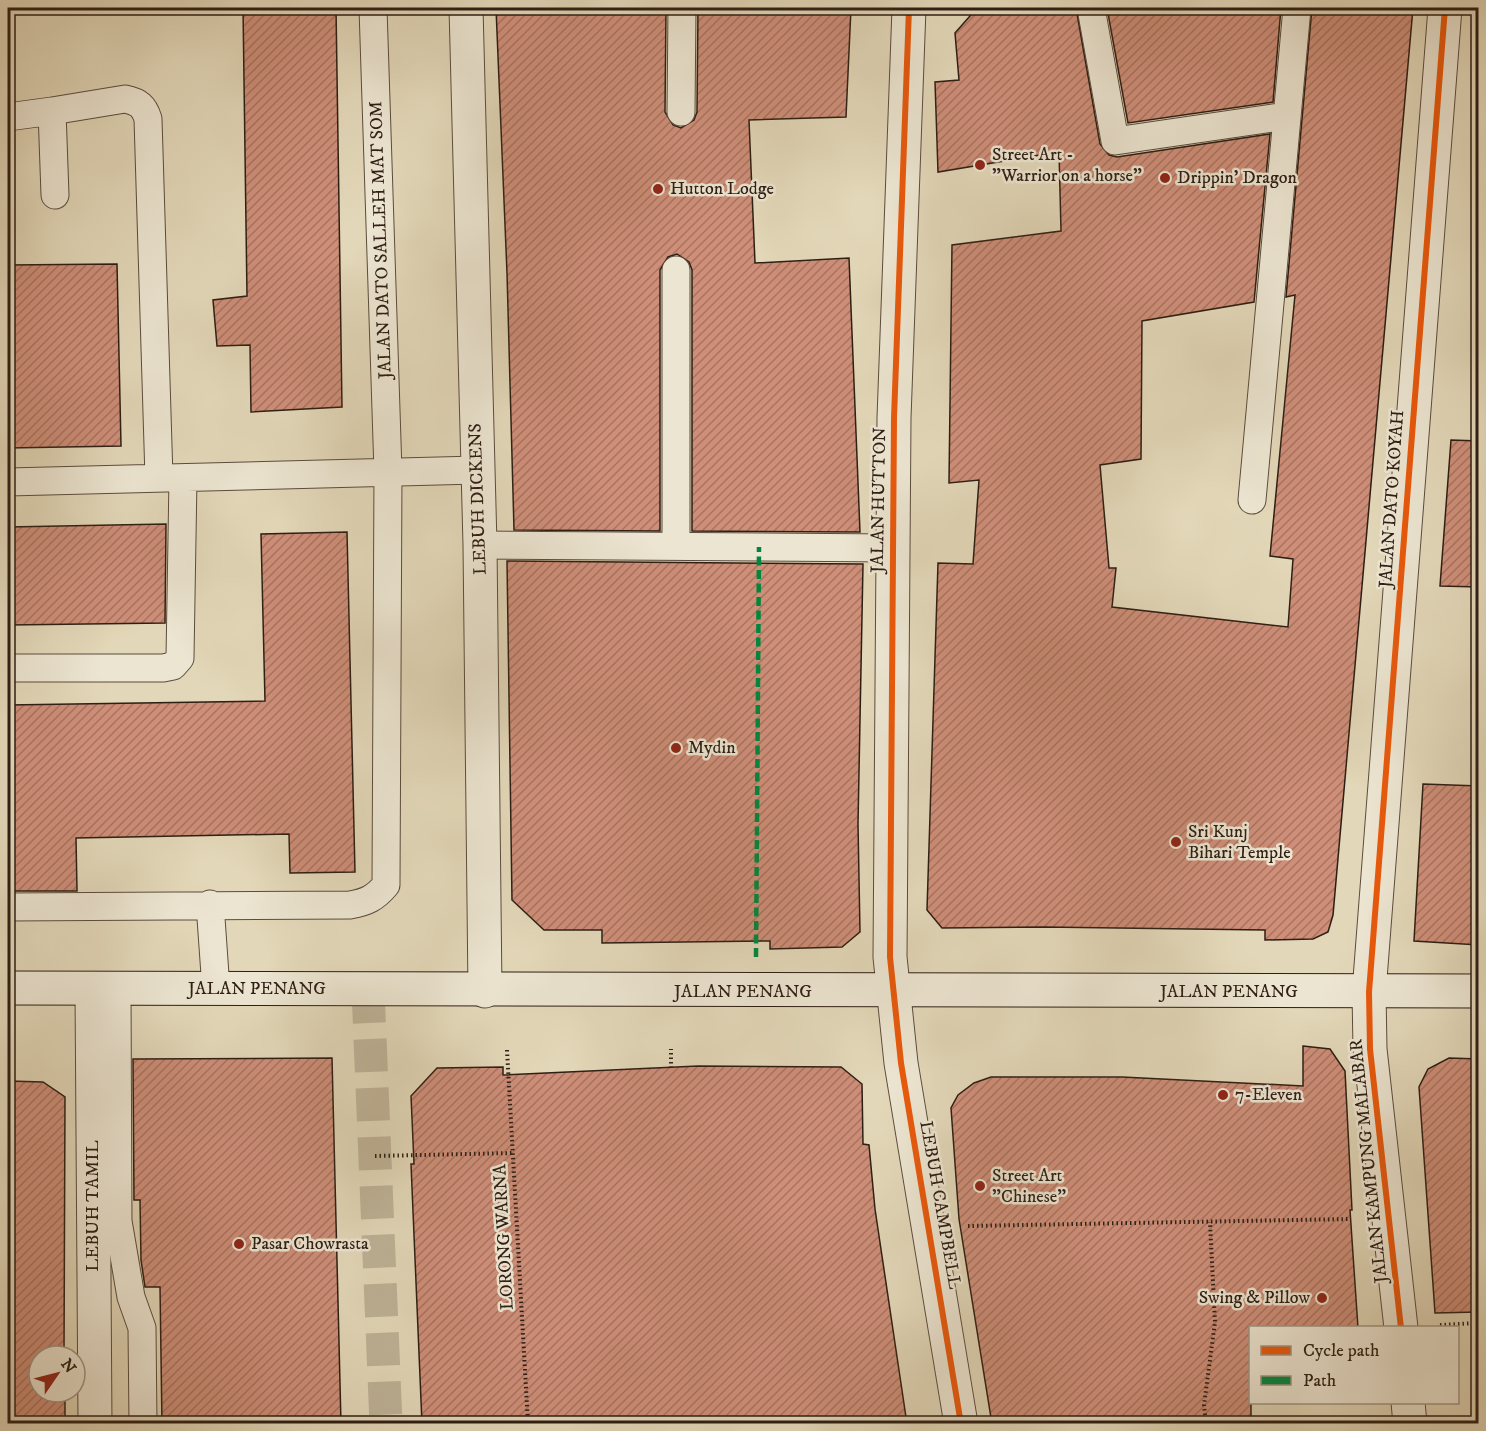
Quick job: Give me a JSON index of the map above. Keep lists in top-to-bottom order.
{
  "streets": {
    "street": [
      "LEBUH DICKENS",
      "JALAN DATO KOYAH",
      "JALAN HUTTON",
      "JALAN PENANG",
      "JALAN KAMPUNG MALABAR",
      "LEBUH CAMPBELL",
      "LEBUH TAMIL"
    ],
    "lane": ["JALAN DATO SALLEH MAT SOM"],
    "path": ["LORONG WARNA"]
  },
  "crossings": [
    ["LEBUH DICKENS", "JALAN PENANG"],
    ["JALAN DATO KOYAH", "JALAN PENANG"],
    ["JALAN DATO KOYAH", "JALAN KAMPUNG MALABAR"],
    ["JALAN HUTTON", "JALAN PENANG"],
    ["JALAN HUTTON", "LEBUH CAMPBELL"],
    ["JALAN PENANG", "JALAN KAMPUNG MALABAR"],
    ["JALAN PENANG", "LEBUH CAMPBELL"],
    ["JALAN PENANG", "LEBUH TAMIL"]
  ],
  "places": [
    "Street Art - \"Warrior on a horse\"",
    "Drippin' Dragon",
    "Hutton Lodge",
    "Mydin",
    "Sri Kunj Bihari Temple",
    "7-Eleven",
    "Street Art \"Chinese\"",
    "Pasar Chowrasta",
    "Swing & Pillow"
  ],
  "legend": ["Cycle path", "Path"],
  "north": "top right"
}
